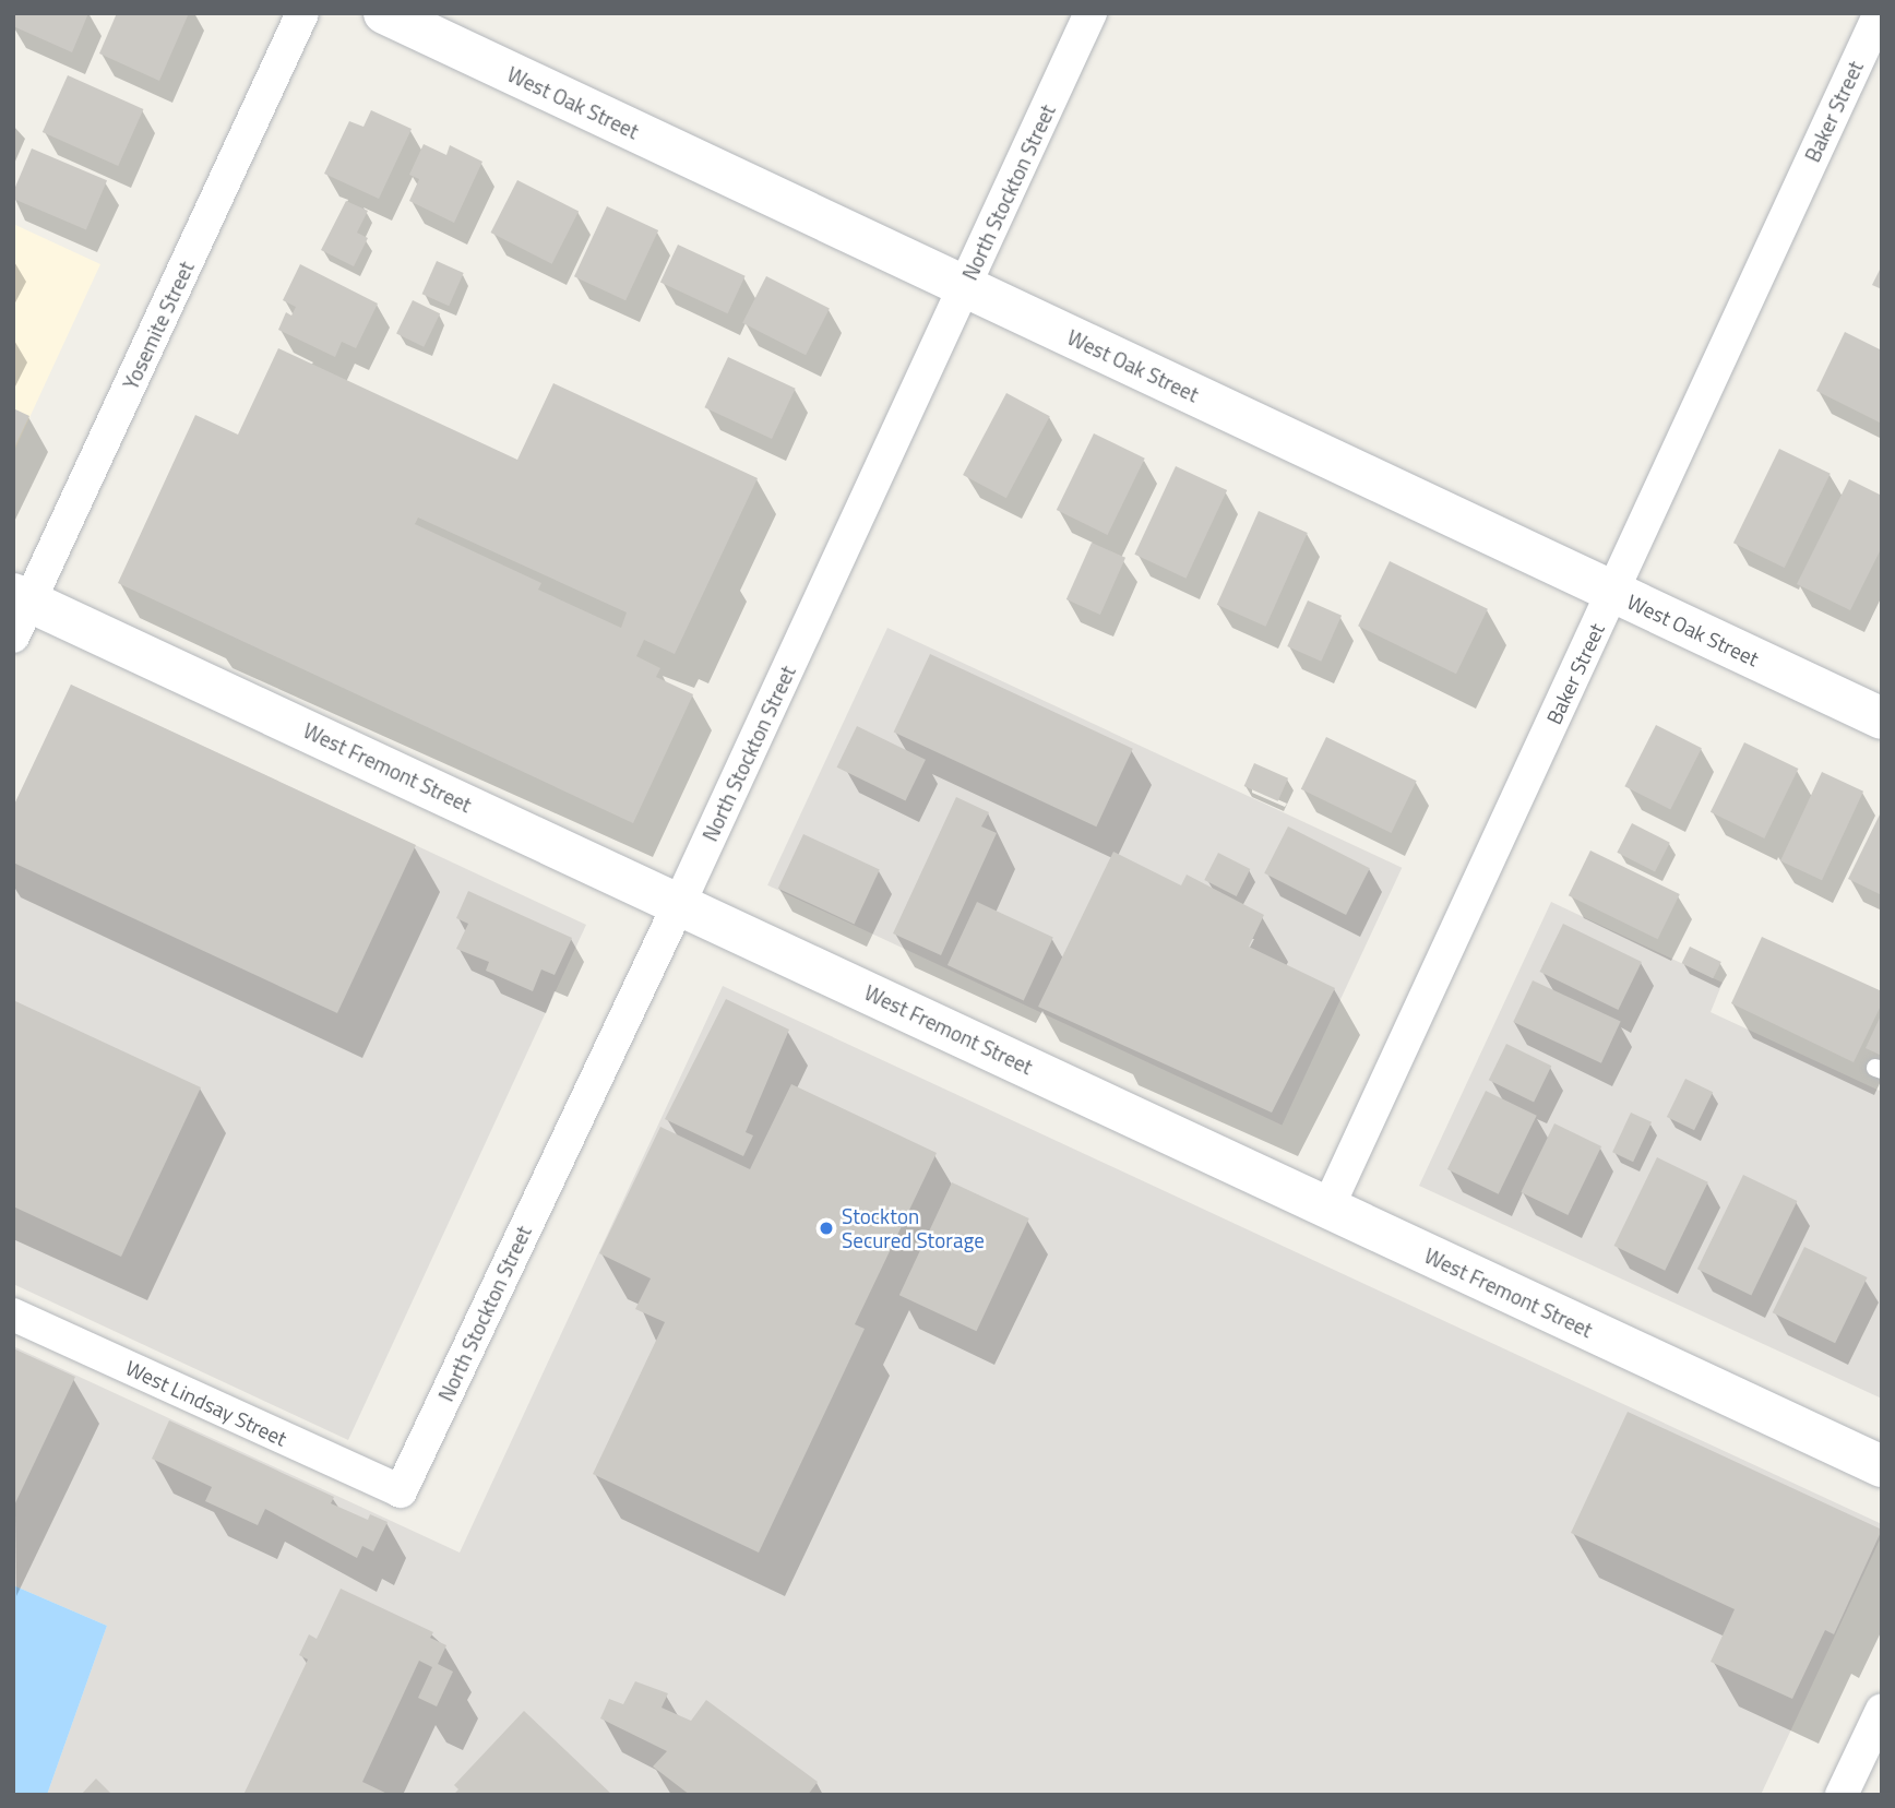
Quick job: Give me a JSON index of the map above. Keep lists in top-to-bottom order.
{
  "streets": {
    "street": [
      "West Oak Street",
      "Baker Street",
      "North Stockton Street",
      "Yosemite Street",
      "West Fremont Street",
      "West Lindsay Street"
    ]
  },
  "crossings": [
    ["West Oak Street", "Baker Street"],
    ["West Oak Street", "North Stockton Street"],
    ["Baker Street", "West Fremont Street"],
    ["North Stockton Street", "West Fremont Street"],
    ["North Stockton Street", "West Lindsay Street"],
    ["Yosemite Street", "West Fremont Street"]
  ],
  "places": ["Stockton Secured Storage"]
}
